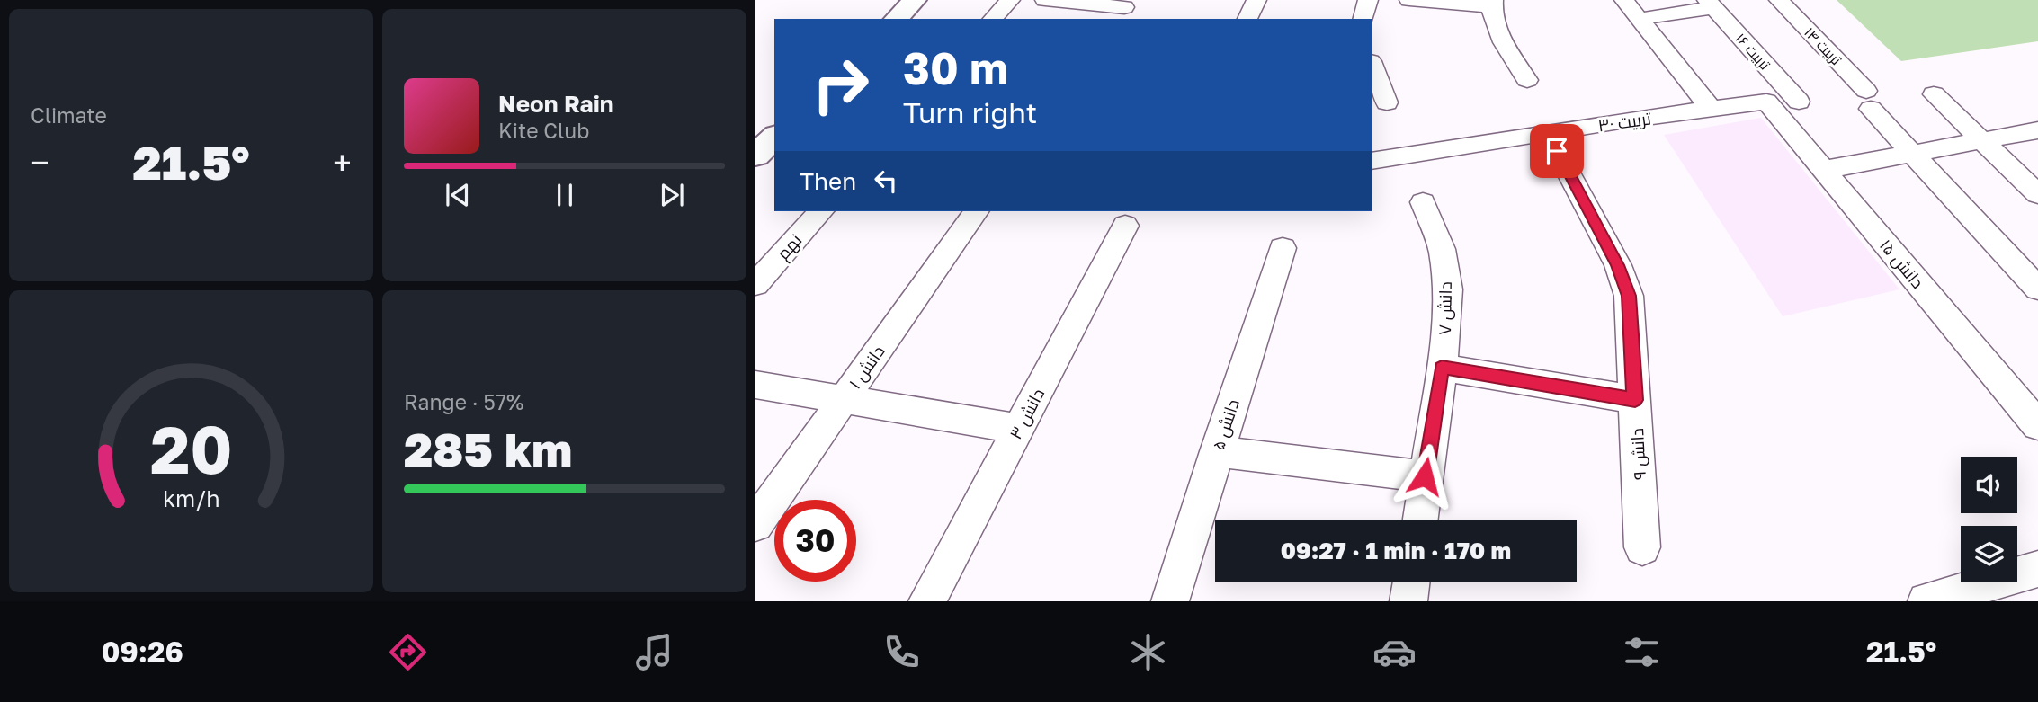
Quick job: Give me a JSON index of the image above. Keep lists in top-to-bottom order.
{
  "streets": {
    "street": [
      "تربیت ۱۴",
      "تربیت ۱۶",
      "تربیت ۳۰",
      "نهم",
      "دانش ۱۵",
      "دانش ۷",
      "دانش ۱",
      "دانش ۳",
      "دانش ۵",
      "دانش ۹"
    ]
  },
  "crossings": [
    ["تربیت ۳۰", "دانش ۱۵"]
  ],
  "page": {
    "tile": [
      "Climate",
      ["Range · 57%", "285 km"]
    ],
    "turn": ["30 m", "Turn right"],
    "song": ["Neon Rain", "Kite Club"],
    "heat": ["−", "21.5°", "+"],
    "then": "Then",
    "limit": "30",
    "trip": "09:27 · 1 min · 170 m",
    "tabs": ["09:26", "21.5°"],
    "gauge": ["20", "km/h"]
  }
}
